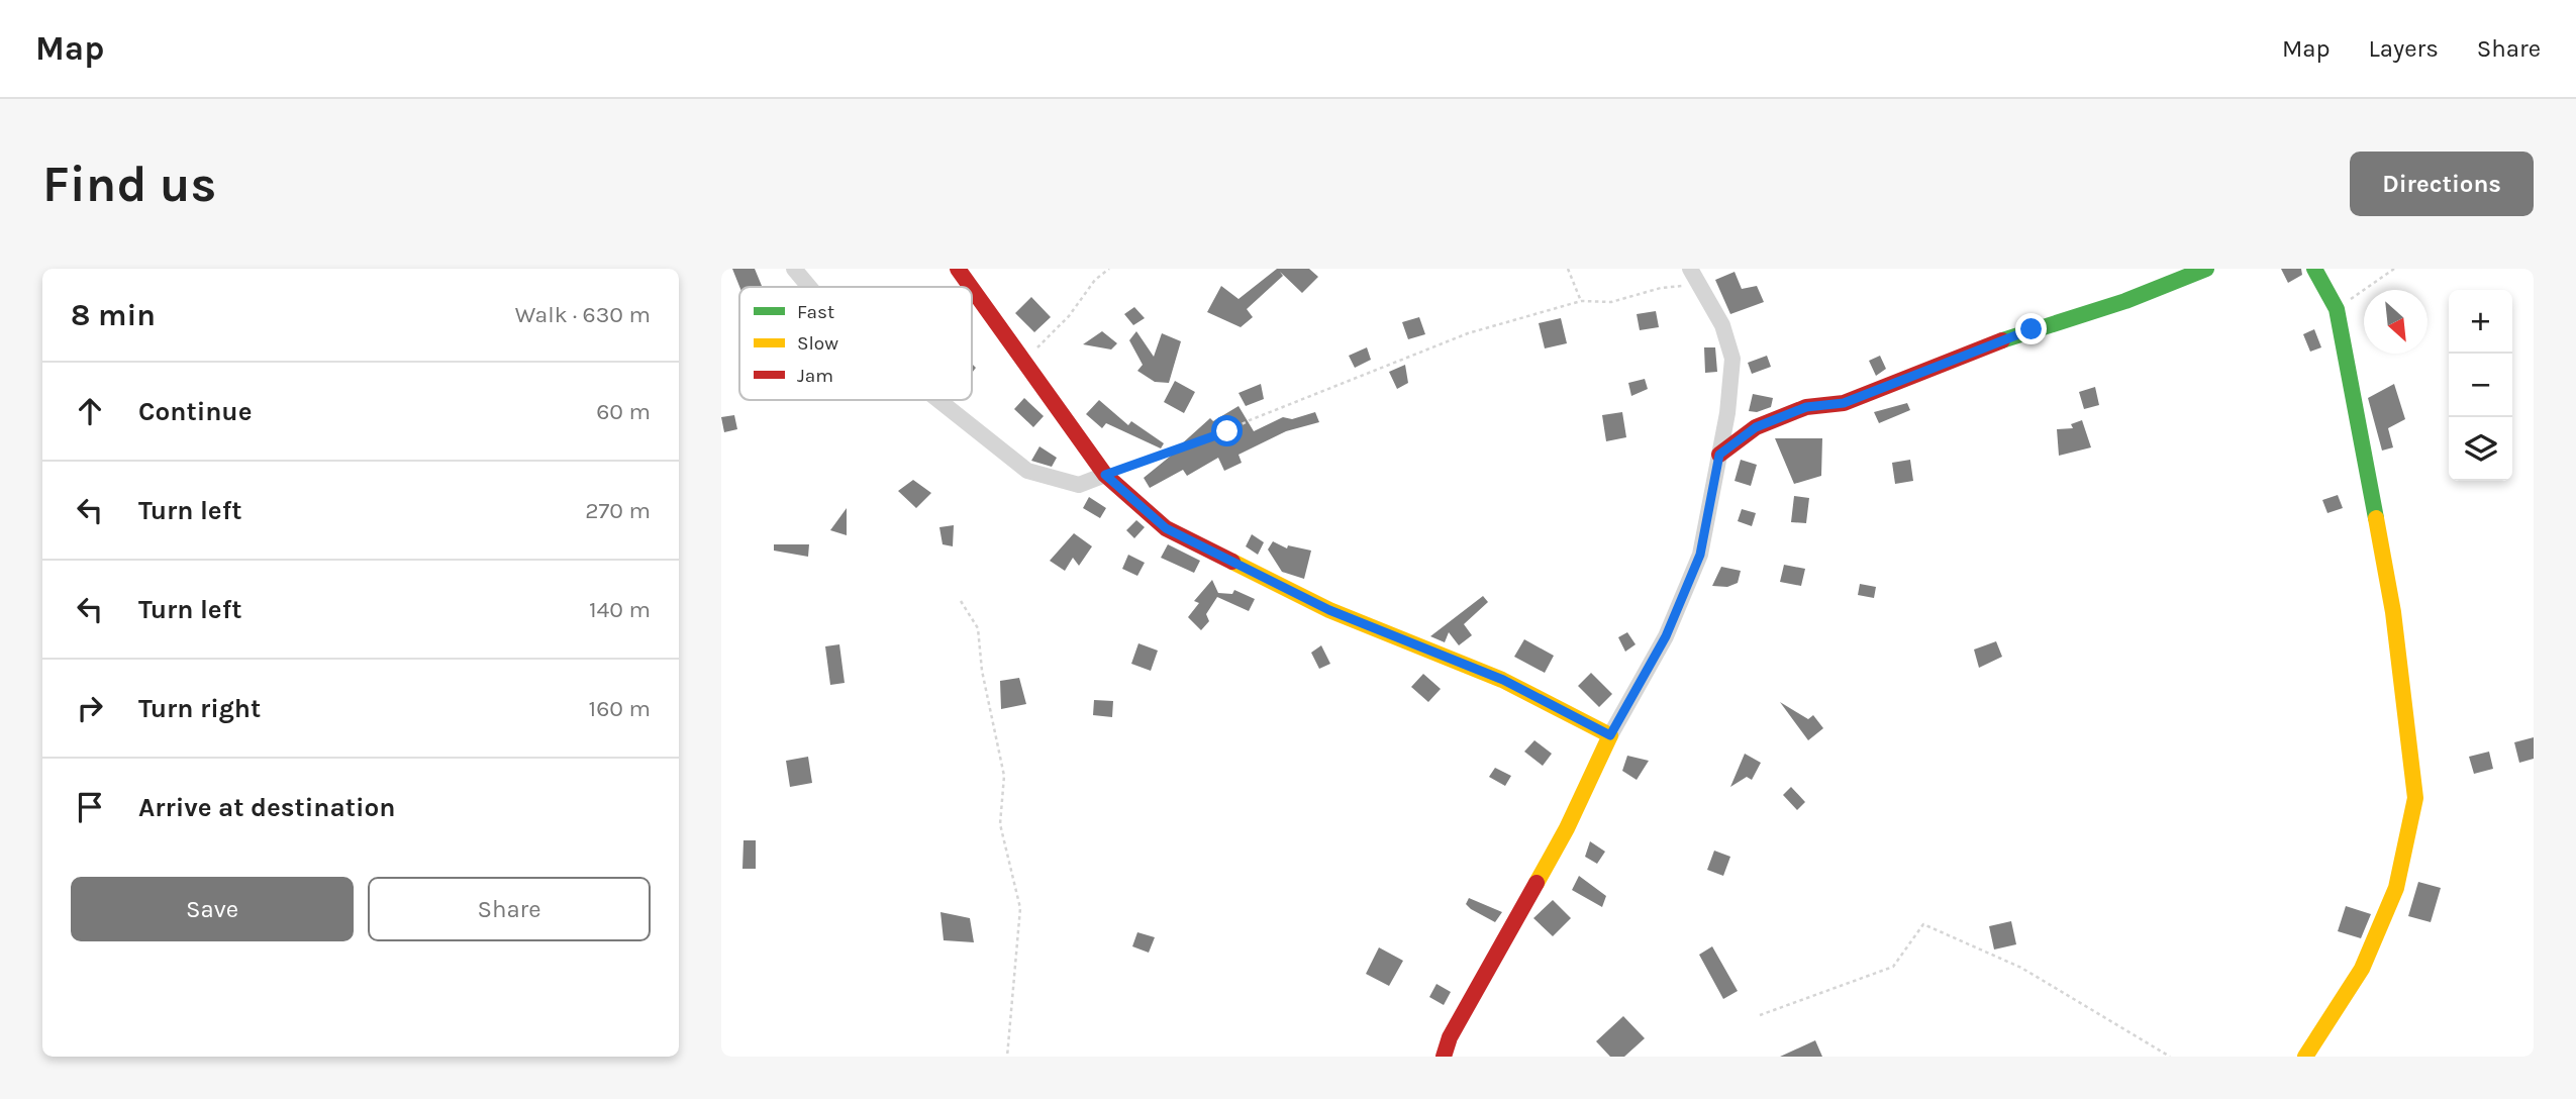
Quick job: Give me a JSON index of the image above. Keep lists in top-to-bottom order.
{
  "legend": ["Fast", "Slow", "Jam"],
  "north": "bottom right",
  "page": {
    "header": "Map",
    "nav": ["Map", "Layers", "Share"],
    "buttons": [
      "Directions",
      ["Save", "Share"]
    ],
    "title": "Find us",
    "heading": ["8 min", "Walk · 630 m"],
    "map_buttons": ["+", "−"],
    "list": [
      ["Continue", "60 m"],
      ["Turn left", "270 m"],
      ["Turn left", "140 m"],
      ["Turn right", "160 m"],
      "Arrive at destination"
    ]
  }
}
